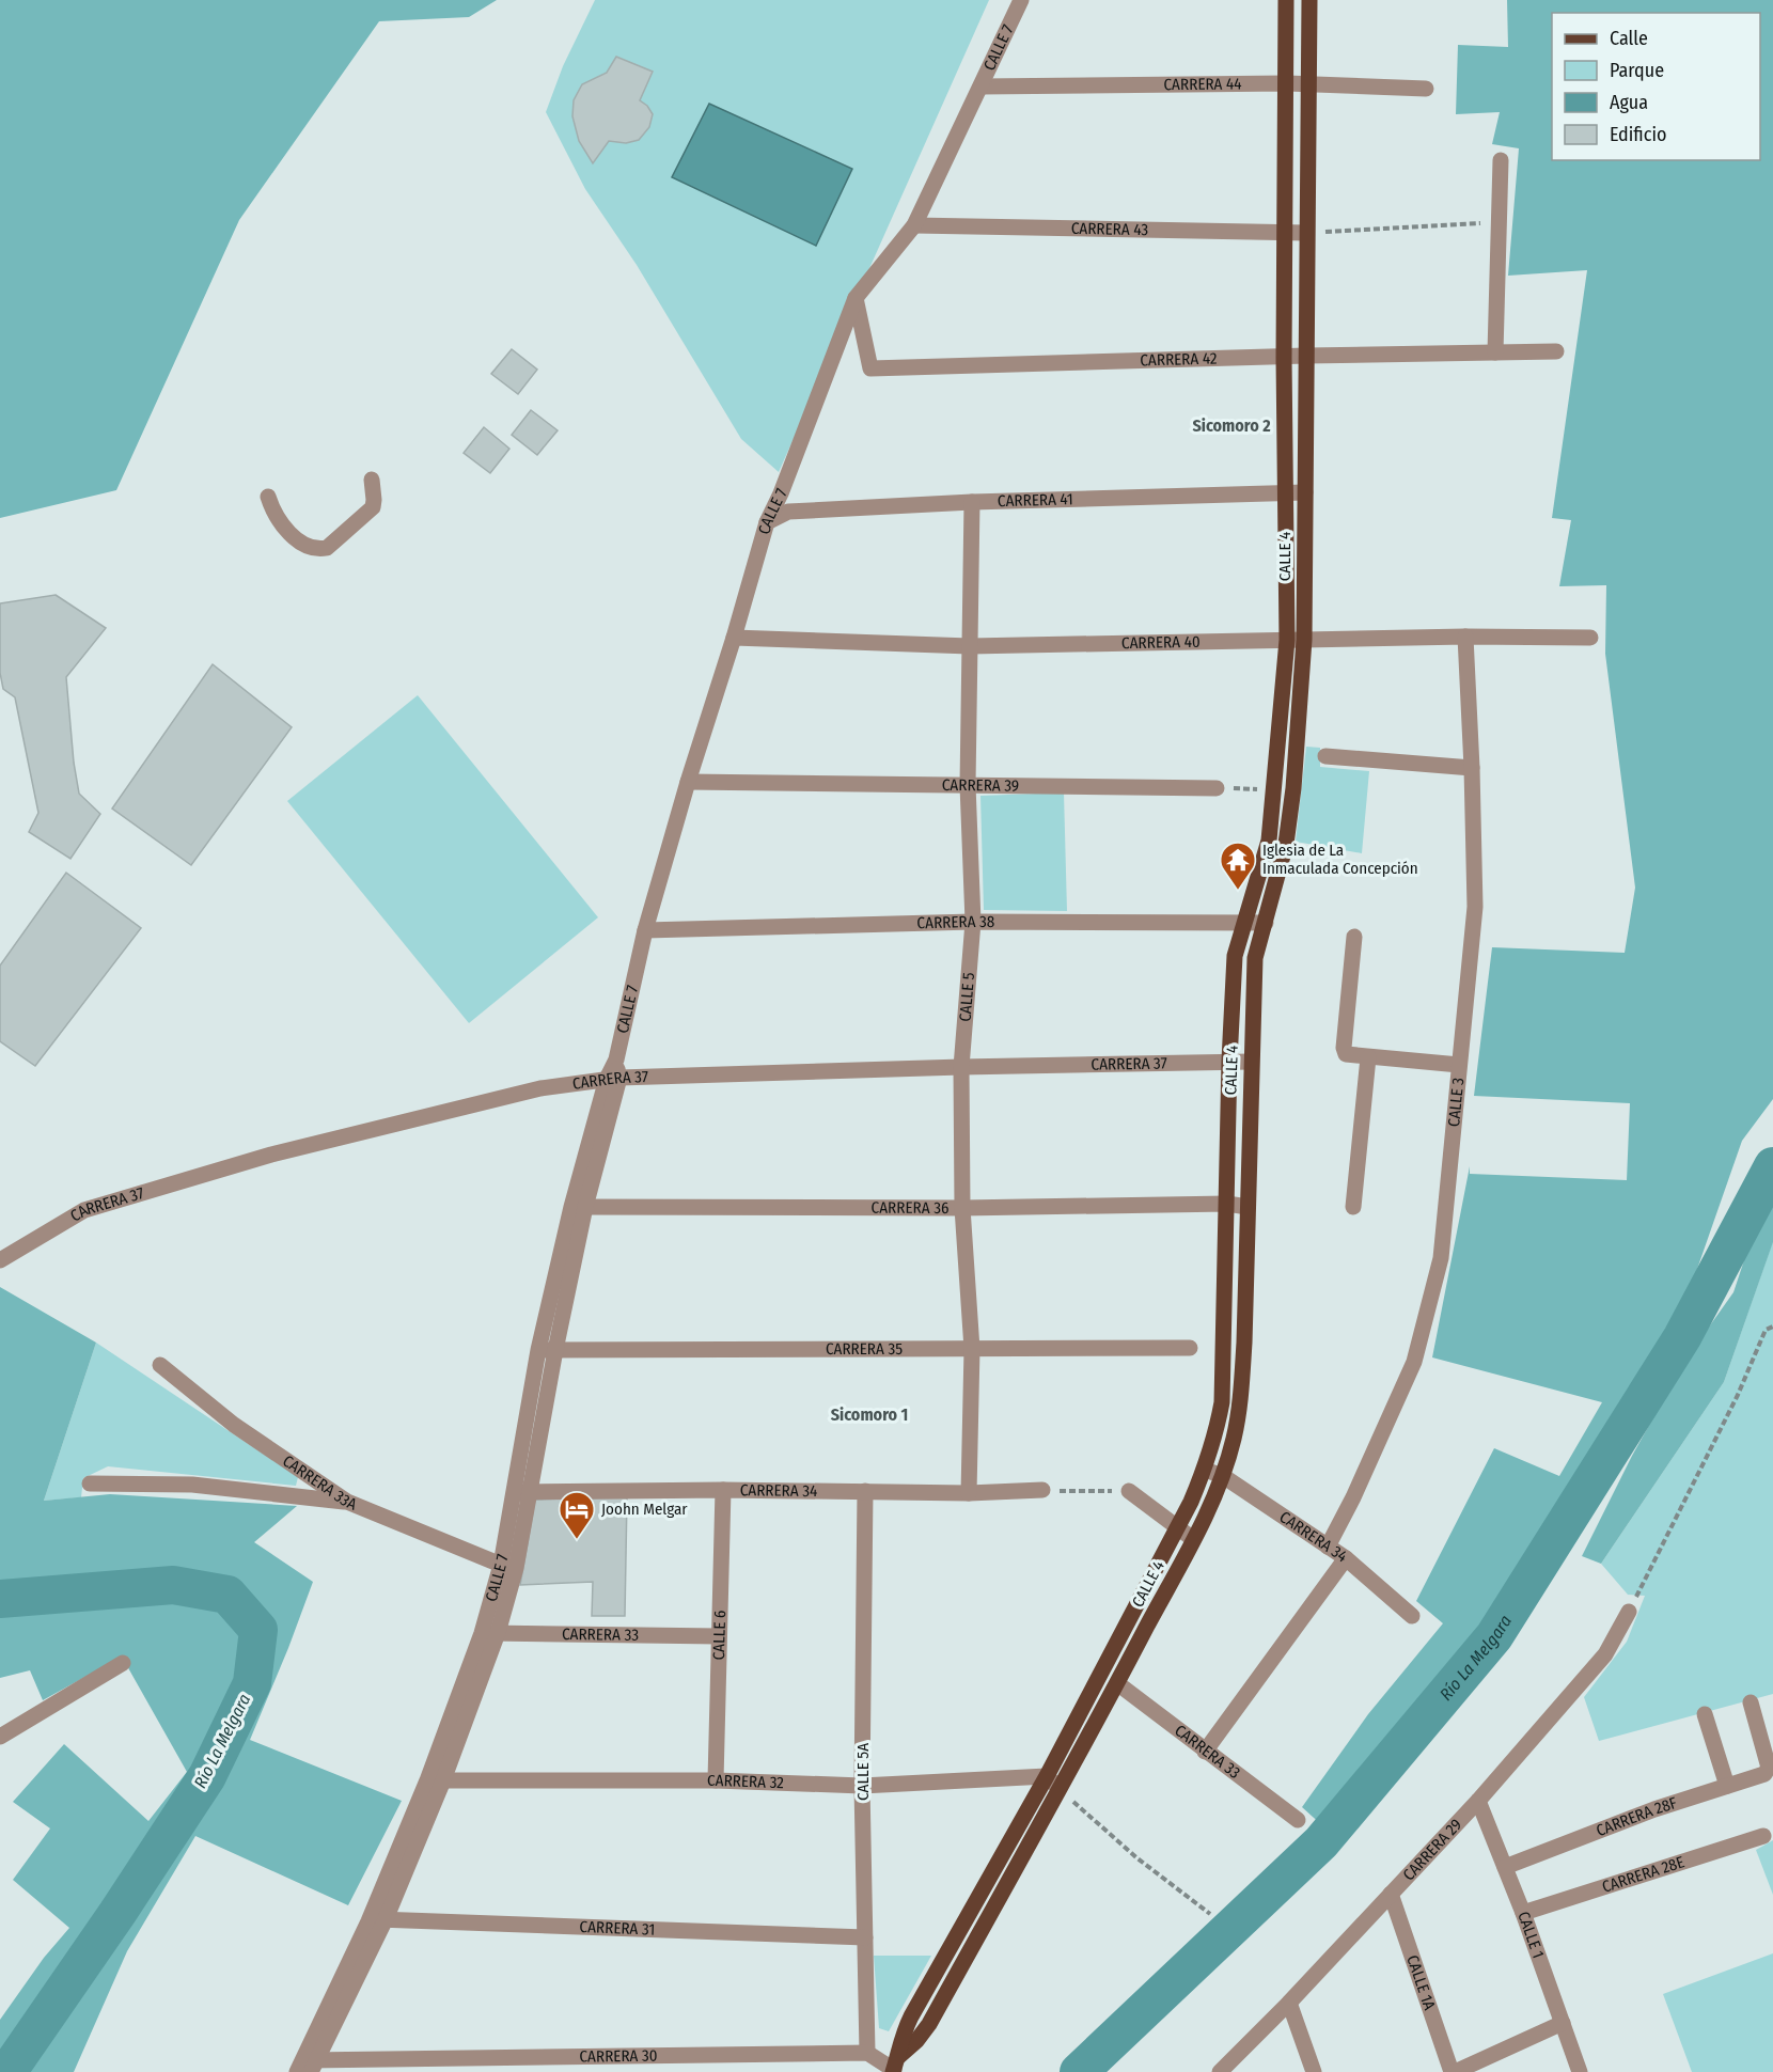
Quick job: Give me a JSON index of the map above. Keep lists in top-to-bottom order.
{
  "streets": {
    "main road": ["CALLE 4"],
    "street": [
      "CALLE 7",
      "CARRERA 44",
      "CARRERA 43",
      "CARRERA 42",
      "CARRERA 41",
      "CARRERA 40",
      "CARRERA 39",
      "CARRERA 38",
      "CALLE 5",
      "CARRERA 37",
      "CALLE 3",
      "CARRERA 36",
      "CARRERA 35",
      "CARRERA 33A",
      "CARRERA 34",
      "CARRERA 33",
      "CALLE 6",
      "CALLE 5A",
      "CARRERA 32",
      "CARRERA 28F",
      "CARRERA 29",
      "CARRERA 28E",
      "CARRERA 31",
      "CALLE 1",
      "CALLE 1A",
      "CARRERA 30"
    ]
  },
  "crossings": [
    ["CALLE 7", "CARRERA 44"],
    ["CALLE 7", "CARRERA 43"],
    ["CALLE 7", "CARRERA 42"],
    ["CALLE 7", "CARRERA 41"],
    ["CALLE 7", "CARRERA 40"],
    ["CALLE 7", "CARRERA 39"],
    ["CALLE 7", "CARRERA 38"],
    ["CALLE 7", "CARRERA 37"],
    ["CALLE 7", "CARRERA 36"],
    ["CALLE 7", "CARRERA 35"],
    ["CALLE 7", "CARRERA 33A"],
    ["CALLE 7", "CARRERA 34"],
    ["CALLE 7", "CARRERA 33"],
    ["CALLE 7", "CARRERA 32"],
    ["CALLE 7", "CARRERA 31"],
    ["CALLE 7", "CARRERA 30"],
    ["CARRERA 44", "CALLE 4"],
    ["CARRERA 43", "CALLE 4"],
    ["CARRERA 42", "CALLE 4"],
    ["CARRERA 41", "CALLE 4"],
    ["CARRERA 41", "CALLE 5"],
    ["CALLE 4", "CARRERA 40"],
    ["CALLE 4", "CARRERA 38"],
    ["CALLE 4", "CARRERA 37"],
    ["CALLE 4", "CARRERA 36"],
    ["CALLE 4", "CARRERA 34"],
    ["CALLE 4", "CARRERA 33"],
    ["CALLE 4", "CARRERA 32"],
    ["CARRERA 40", "CALLE 5"],
    ["CARRERA 40", "CALLE 3"],
    ["CARRERA 39", "CALLE 5"],
    ["CARRERA 38", "CALLE 5"],
    ["CALLE 5", "CARRERA 37"],
    ["CALLE 5", "CARRERA 36"],
    ["CALLE 5", "CARRERA 35"],
    ["CALLE 5", "CARRERA 34"],
    ["CALLE 3", "CARRERA 34"],
    ["CARRERA 34", "CALLE 6"],
    ["CARRERA 34", "CALLE 5A"],
    ["CARRERA 33", "CALLE 6"],
    ["CALLE 6", "CARRERA 32"],
    ["CALLE 5A", "CARRERA 32"],
    ["CALLE 5A", "CARRERA 31"],
    ["CALLE 5A", "CARRERA 30"],
    ["CARRERA 28F", "CALLE 1"],
    ["CARRERA 29", "CALLE 1"],
    ["CARRERA 29", "CALLE 1A"],
    ["CARRERA 28E", "CALLE 1"]
  ],
  "districts": ["Sicomoro 2", "Sicomoro 1"],
  "water": ["Río La Melgara"],
  "places": {
    "temple": ["Iglesia de La Inmaculada Concepción"],
    "hotel": ["Joohn Melgar"]
  },
  "legend": [
    "Calle",
    "Parque",
    "Agua",
    "Edificio"
  ]
}
